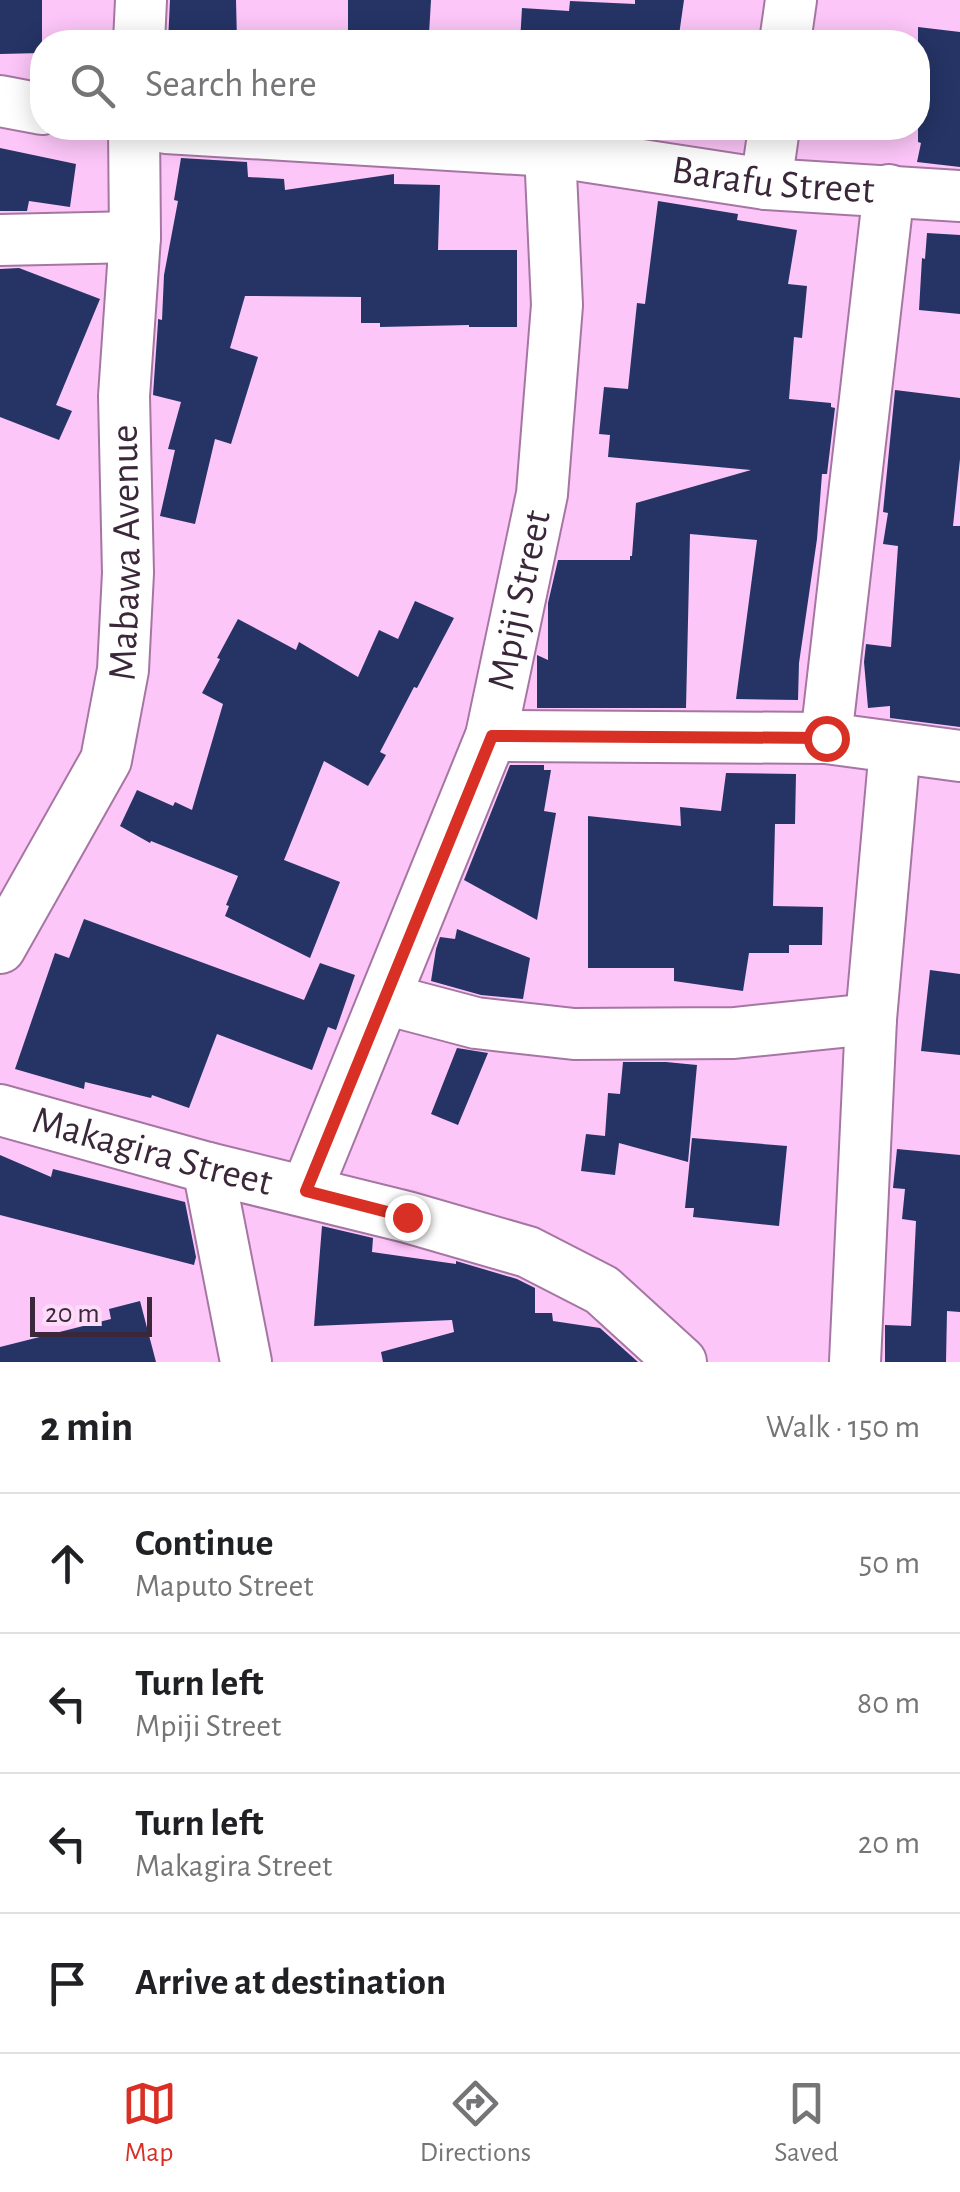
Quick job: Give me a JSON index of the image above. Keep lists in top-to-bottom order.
{
  "streets": {
    "street": [
      "Barafu Street",
      "Mabawa Avenue",
      "Mpiji Street",
      "Makagira Street"
    ]
  },
  "crossings": [
    ["Barafu Street", "Mpiji Street"],
    ["Mpiji Street", "Makagira Street"]
  ],
  "scale_bar": "20 m",
  "page": {
    "search": "Search here",
    "scale": "20 m",
    "heading": ["2 min", "Walk · 150 m"],
    "list": [
      ["Continue", "Maputo Street", "50 m"],
      ["Turn left", "Mpiji Street", "80 m"],
      ["Turn left", "Makagira Street", "20 m"],
      "Arrive at destination"
    ],
    "nav": ["Map", "Directions", "Saved"]
  }
}
